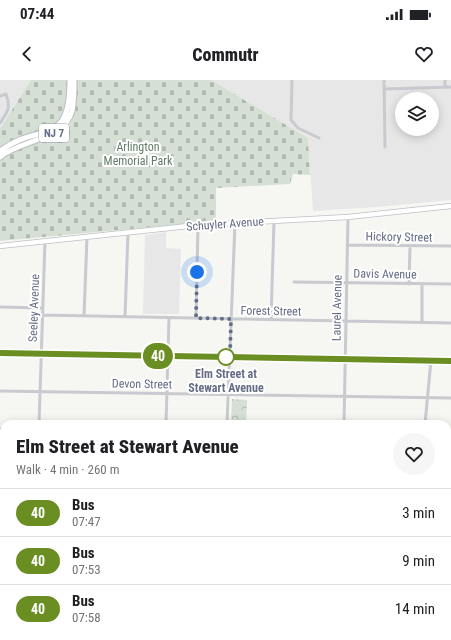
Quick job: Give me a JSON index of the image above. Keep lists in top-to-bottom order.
{
  "streets": {
    "main road": ["NJ 7", "Schuyler Avenue"],
    "street": [
      "Hickory Street",
      "Davis Avenue",
      "Seeley Avenue",
      "Laurel Avenue",
      "Forest Street",
      "Devon Street"
    ]
  },
  "crossings": [
    ["Schuyler Avenue", "Seeley Avenue"],
    ["Schuyler Avenue", "Laurel Avenue"],
    ["Hickory Street", "Laurel Avenue"],
    ["Davis Avenue", "Laurel Avenue"],
    ["Seeley Avenue", "Forest Street"],
    ["Seeley Avenue", "Devon Street"],
    ["Laurel Avenue", "Forest Street"],
    ["Laurel Avenue", "Devon Street"]
  ],
  "parks": ["Arlington Memorial Park"],
  "places": ["Elm Street at Stewart Avenue"],
  "lines": ["bus line 40"],
  "page": {
    "status": "07:44",
    "header": "Commutr",
    "on_map": "40",
    "heading": ["Elm Street at Stewart Avenue", "Walk · 4 min · 260 m"],
    "list": [
      {
        "mark": "40",
        "name": "Bus",
        "note": "07:47",
        "value": "3 min"
      },
      {
        "mark": "40",
        "name": "Bus",
        "note": "07:53",
        "value": "9 min"
      },
      {
        "mark": "40",
        "name": "Bus",
        "note": "07:58",
        "value": "14 min"
      }
    ]
  }
}
